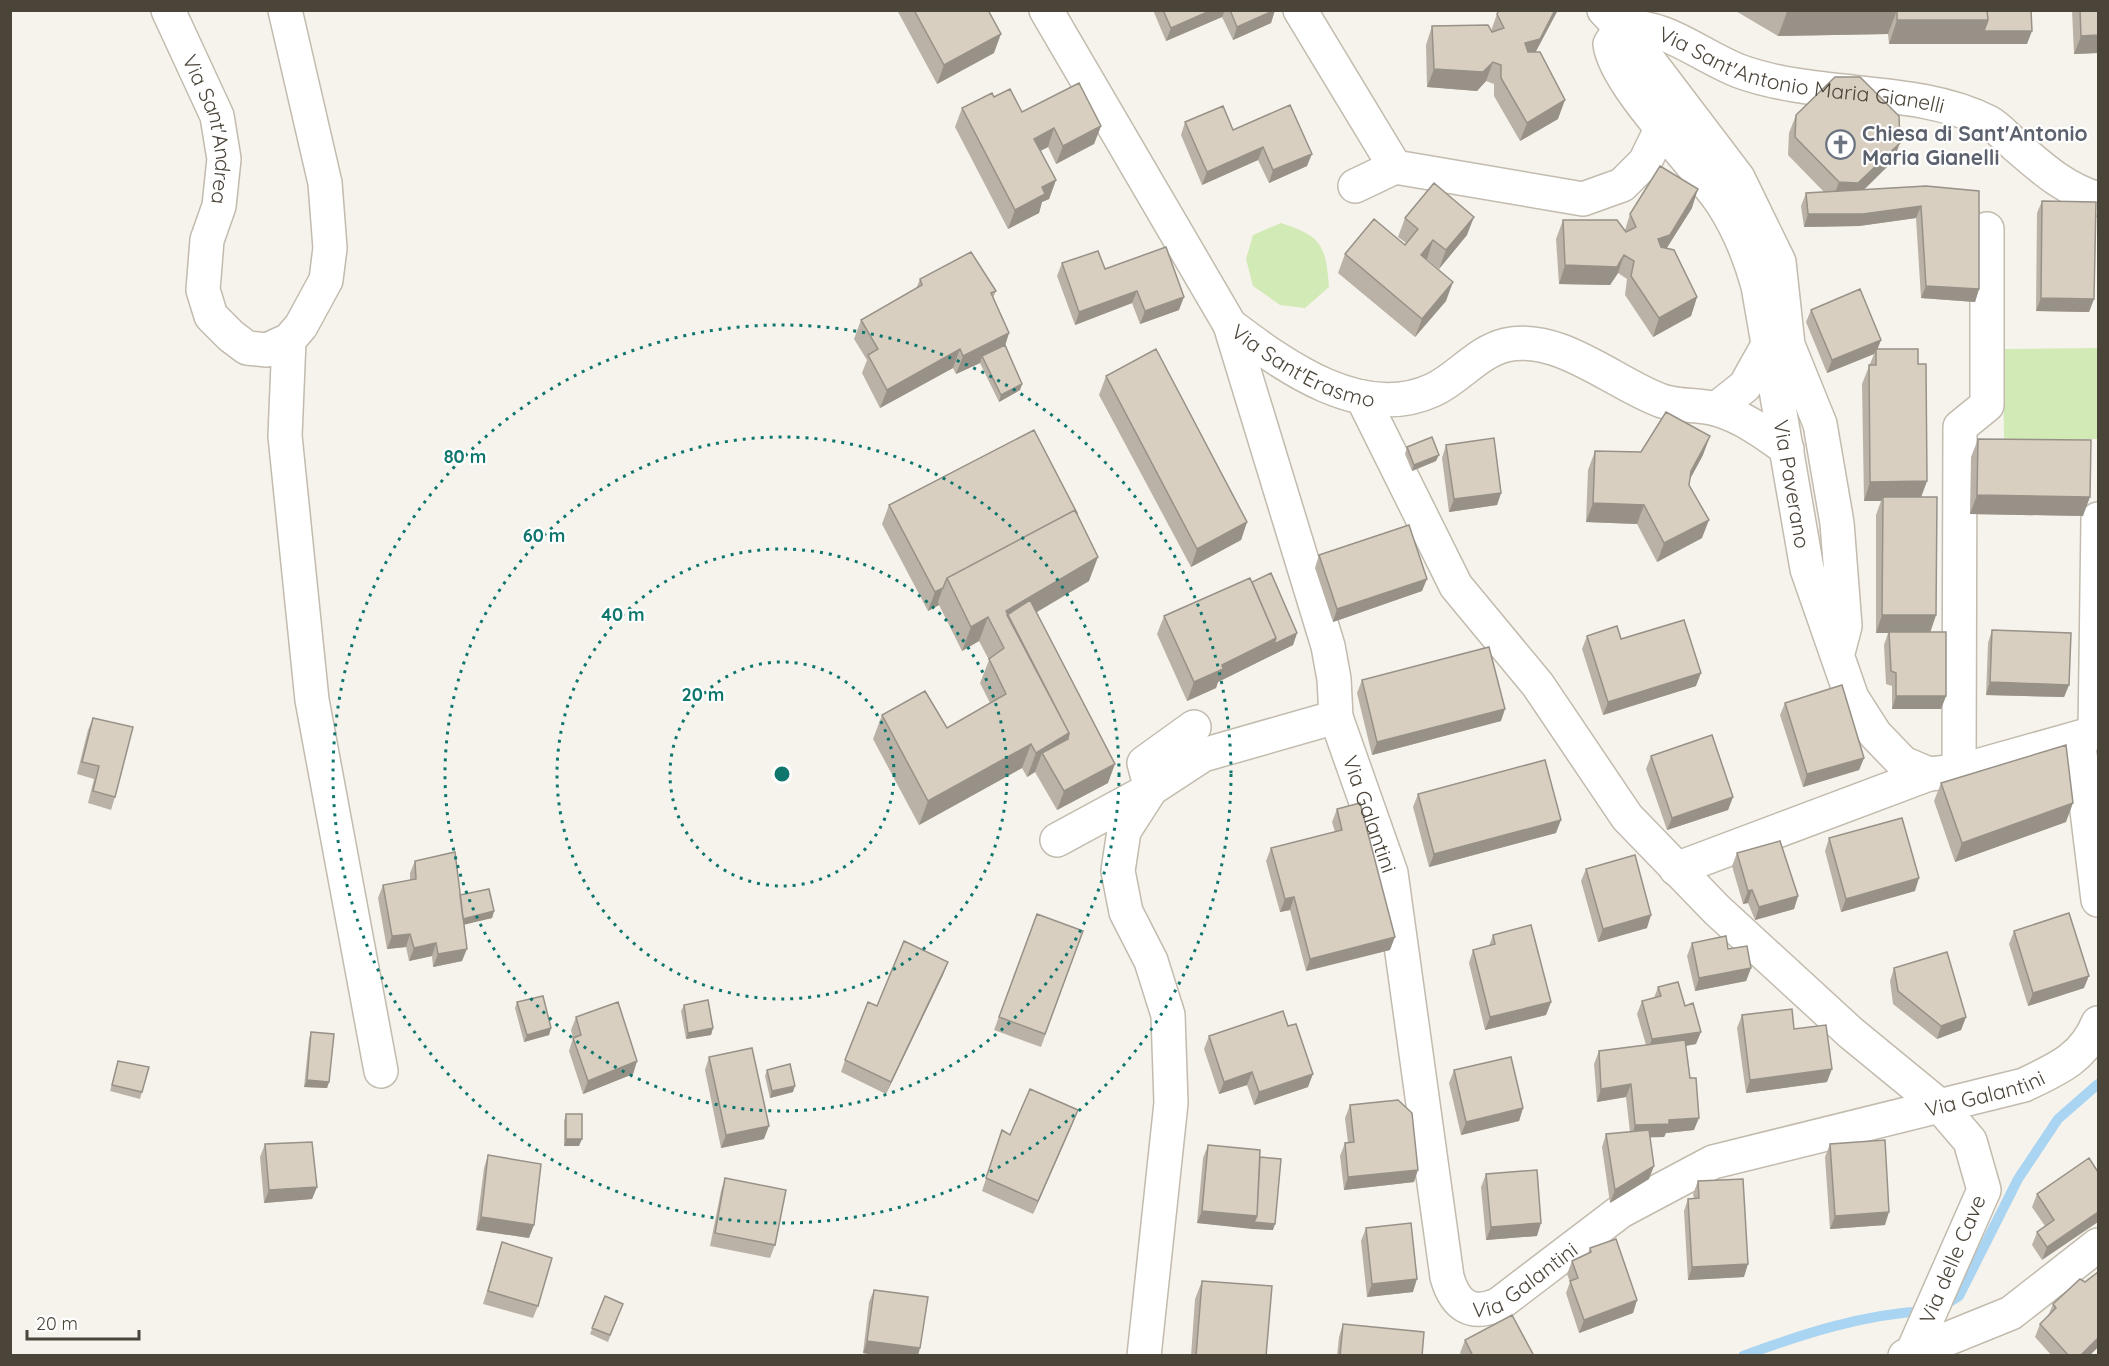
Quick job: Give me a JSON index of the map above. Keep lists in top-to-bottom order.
{
  "streets": {
    "street": [
      "Via Sant'Antonio Maria Gianelli",
      "Via Sant'Andrea",
      "Via Sant'Erasmo",
      "Via Paverano",
      "Via Galantini",
      "Via delle Cave"
    ]
  },
  "crossings": [
    ["Via Sant'Antonio Maria Gianelli", "Via Paverano"],
    ["Via Sant'Erasmo", "Via Paverano"],
    ["Via Sant'Erasmo", "Via Galantini"],
    ["Via Sant'Erasmo", "Via delle Cave"],
    ["Via Galantini", "Via delle Cave"]
  ],
  "places": {
    "church": ["Chiesa di Sant'Antonio Maria Gianelli"]
  },
  "scale_bar": "20 m",
  "rings": [
    "80 m",
    "60 m",
    "40 m",
    "20 m"
  ]
}
